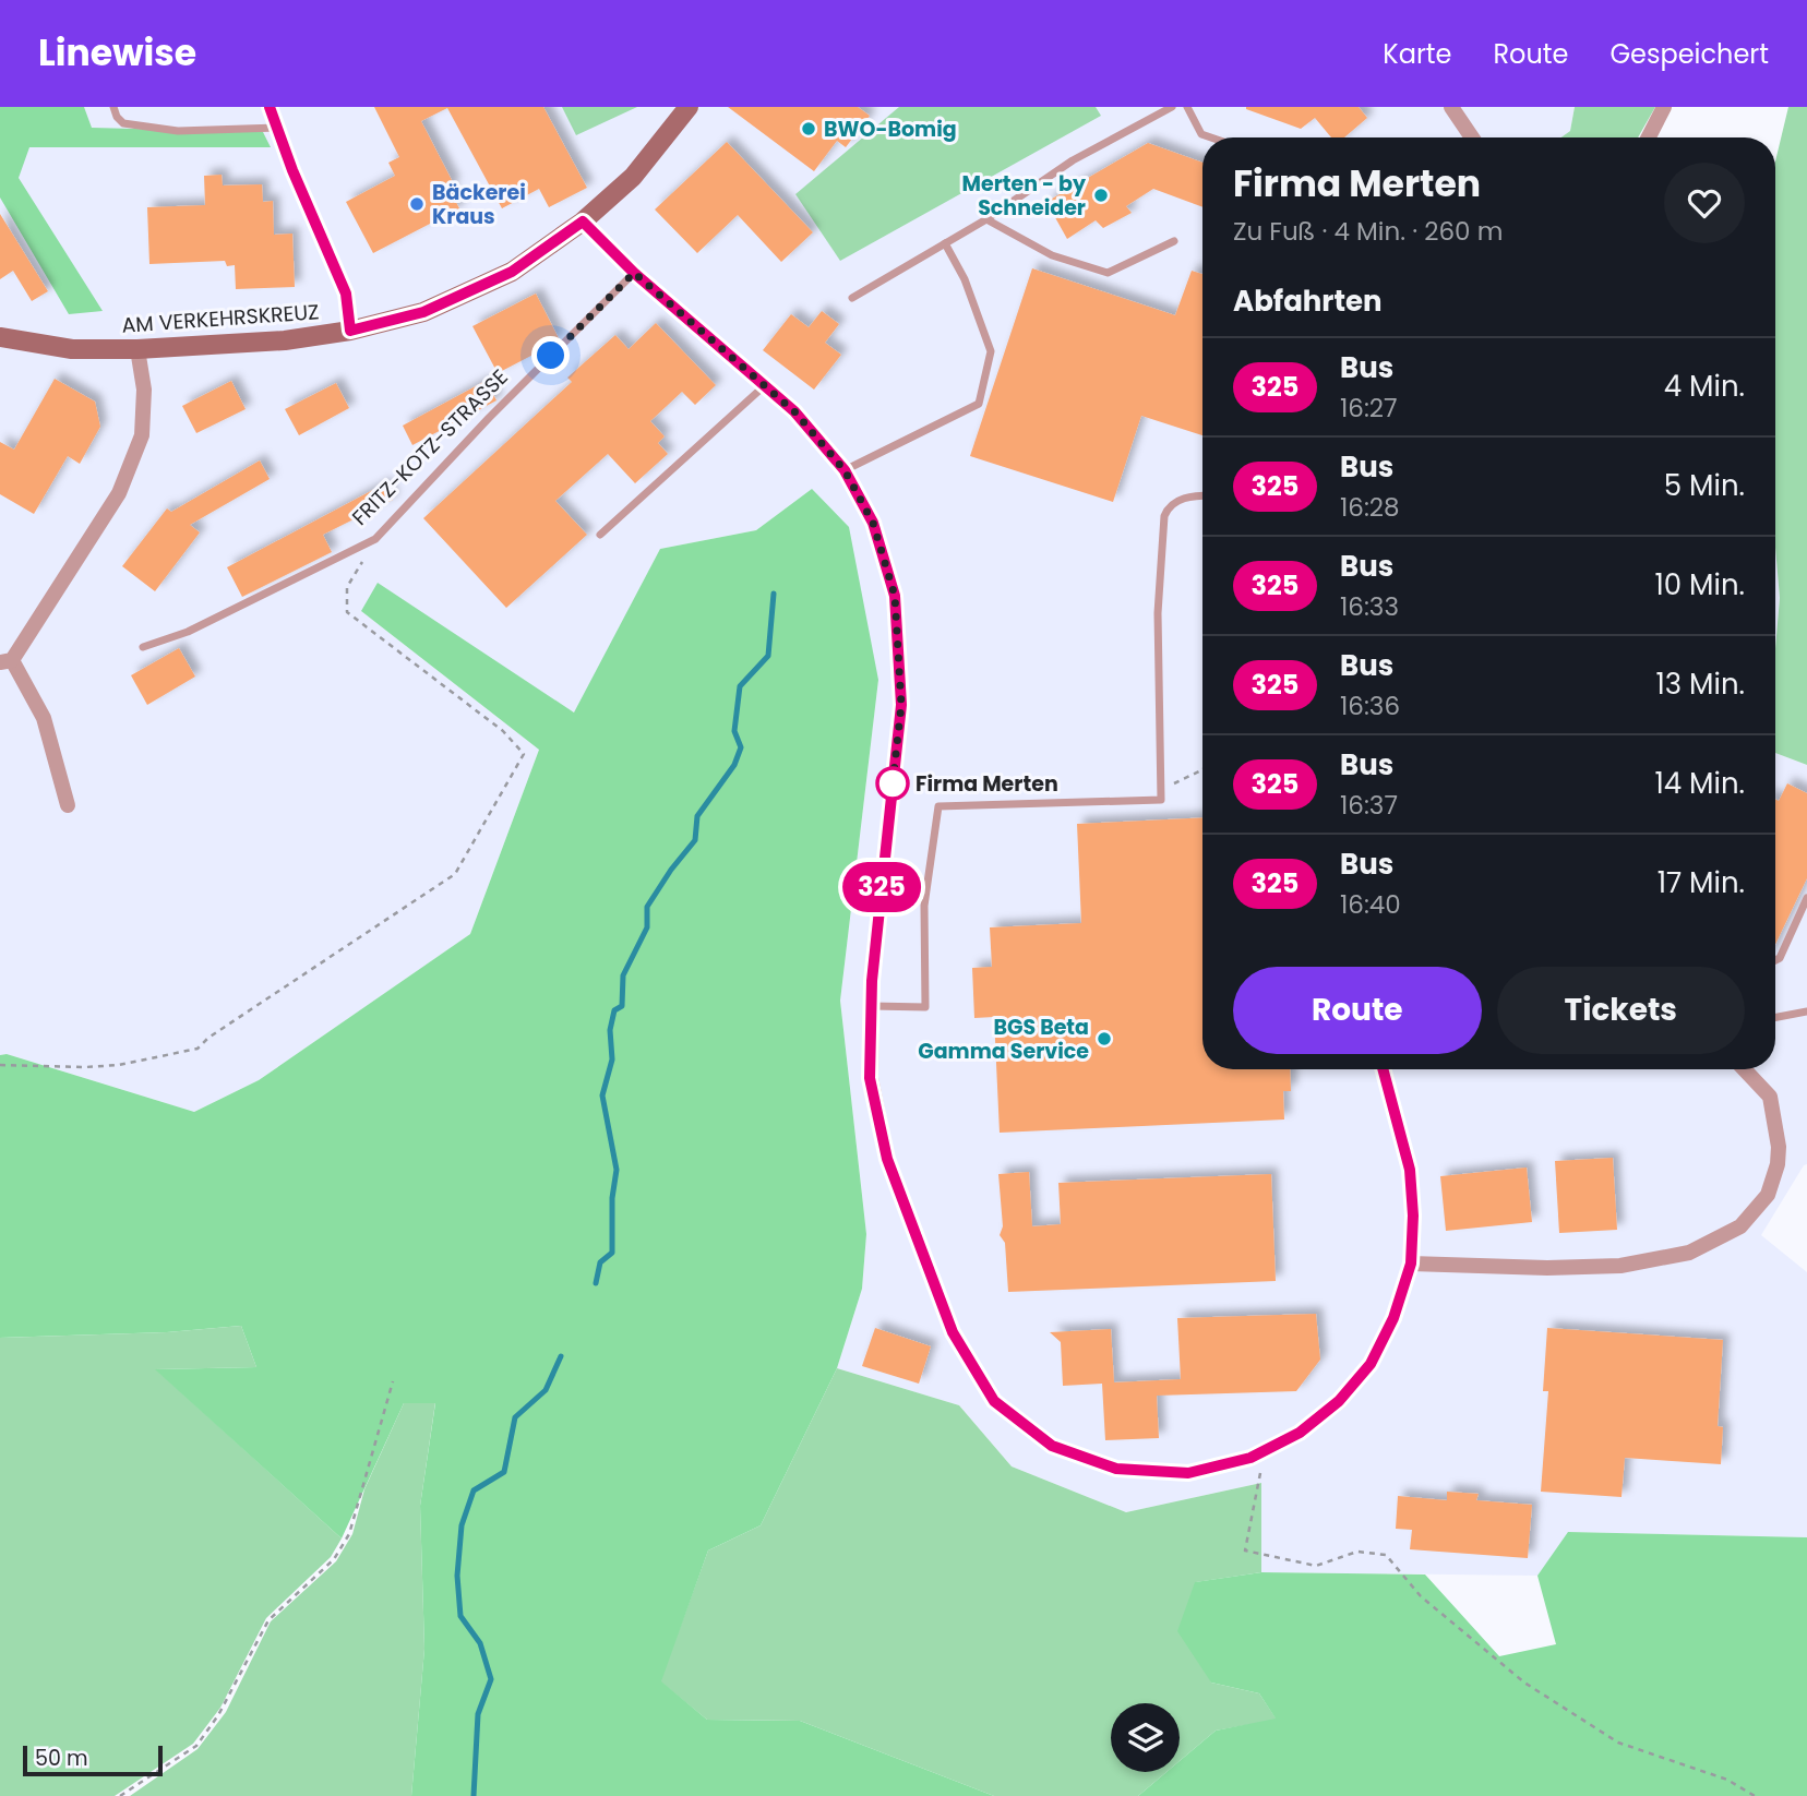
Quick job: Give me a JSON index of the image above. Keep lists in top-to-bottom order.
{
  "streets": {
    "street": ["AM VERKEHRSKREUZ"],
    "lane": ["FRITZ-KOTZ-STRASSE"]
  },
  "places": [
    "BWO-Bomig",
    "Merten - by Schneider",
    "Bäckerei Kraus",
    "Firma Merten",
    "BGS Beta Gamma Service"
  ],
  "lines": ["bus line 325"],
  "scale_bar": "50 m",
  "page": {
    "header": "Linewise",
    "nav": ["Karte", "Route", "Gespeichert"],
    "on_map": "325",
    "heading": [
      ["Firma Merten", "Zu Fuß · 4 Min. · 260 m"],
      "Abfahrten"
    ],
    "list": [
      {
        "mark": "325",
        "name": "Bus",
        "note": "16:27",
        "value": "4 Min."
      },
      {
        "mark": "325",
        "name": "Bus",
        "note": "16:28",
        "value": "5 Min."
      },
      {
        "mark": "325",
        "name": "Bus",
        "note": "16:33",
        "value": "10 Min."
      },
      {
        "mark": "325",
        "name": "Bus",
        "note": "16:36",
        "value": "13 Min."
      },
      {
        "mark": "325",
        "name": "Bus",
        "note": "16:37",
        "value": "14 Min."
      },
      {
        "mark": "325",
        "name": "Bus",
        "note": "16:40",
        "value": "17 Min."
      }
    ],
    "buttons": ["Route", "Tickets"],
    "scale": "50 m"
  }
}
